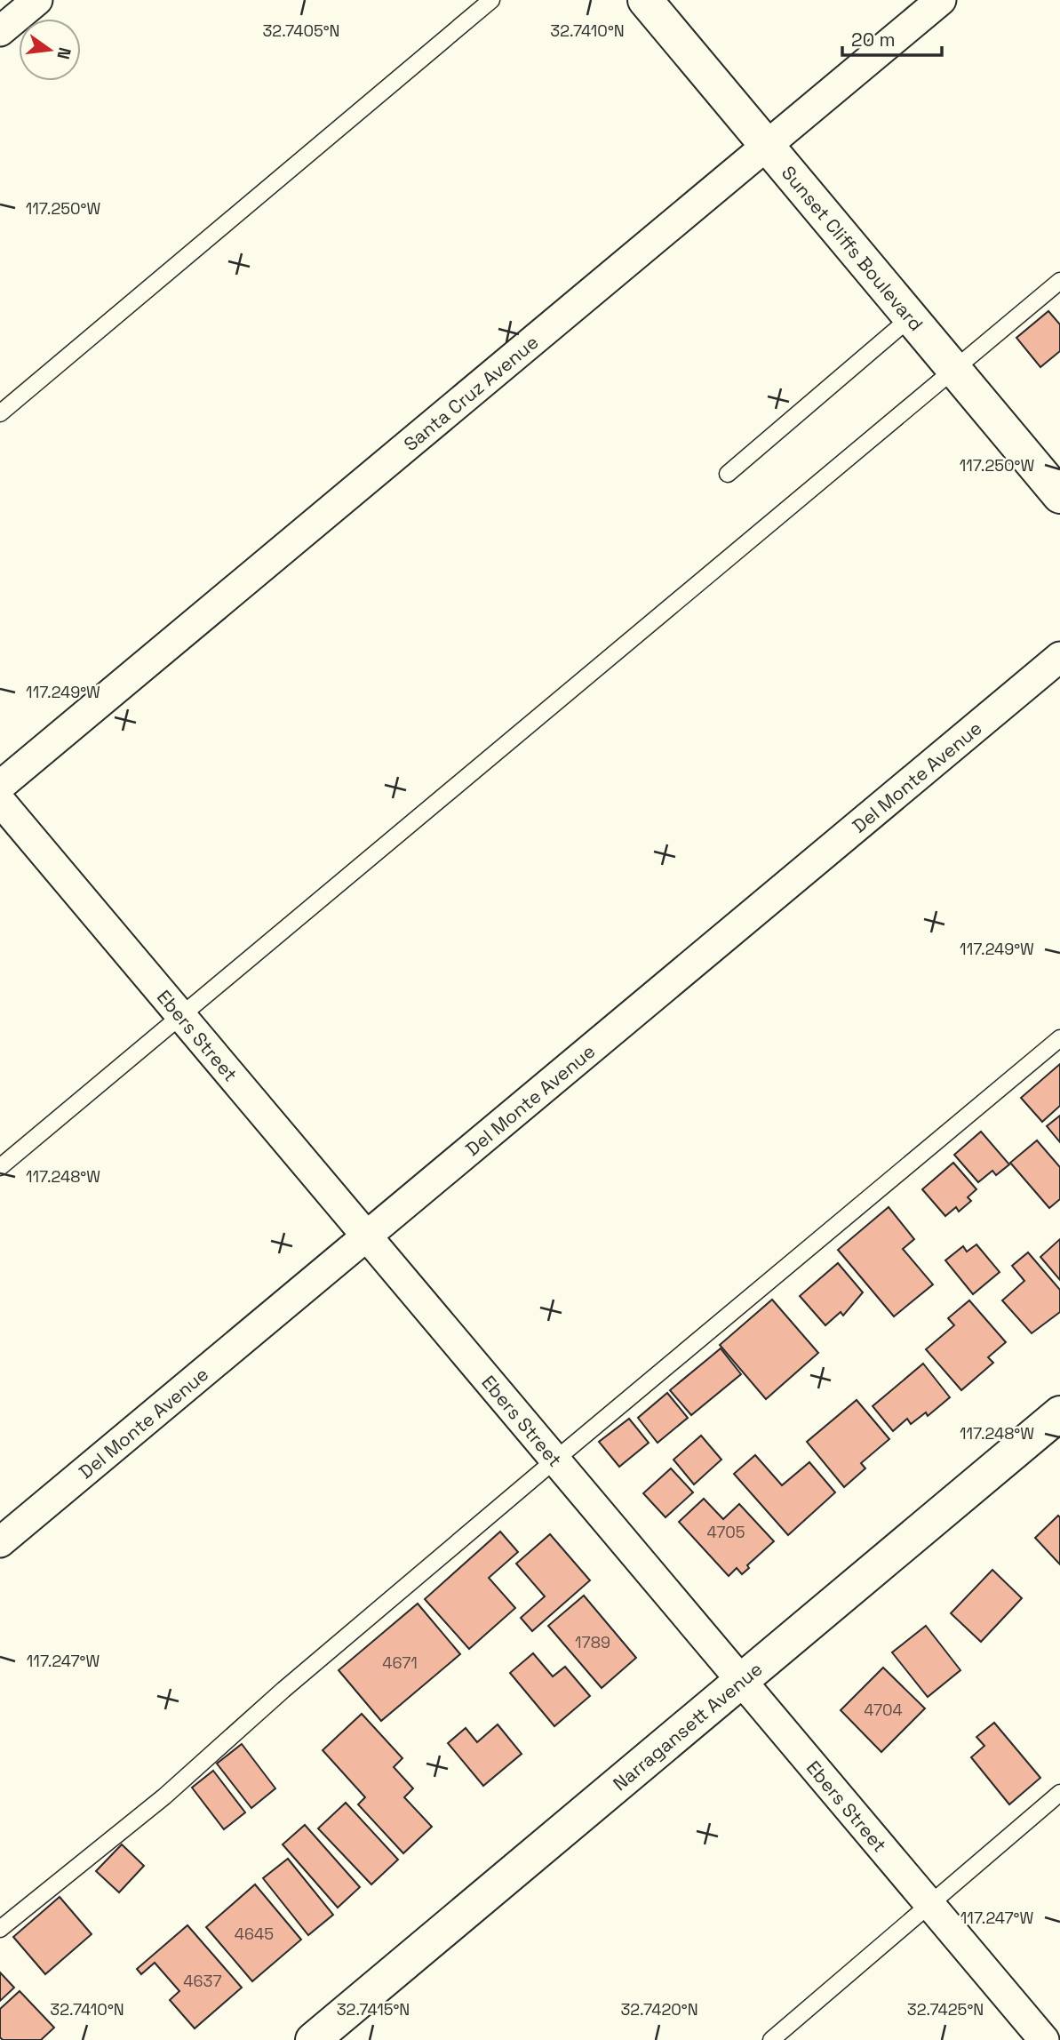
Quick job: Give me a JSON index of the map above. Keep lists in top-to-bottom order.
{
  "streets": {
    "street": [
      "Sunset Cliffs Boulevard",
      "Santa Cruz Avenue",
      "Del Monte Avenue",
      "Ebers Street",
      "Narragansett Avenue"
    ]
  },
  "crossings": [
    ["Sunset Cliffs Boulevard", "Santa Cruz Avenue"],
    ["Del Monte Avenue", "Ebers Street"],
    ["Ebers Street", "Narragansett Avenue"]
  ],
  "house_numbers": [
    "4705",
    "1789",
    "4671",
    "4704",
    "4645",
    "4637"
  ],
  "scale_bar": "20 m",
  "north": "right",
  "coordinates": [
    "32.7405°N",
    "32.7410°N",
    "117.250°W",
    "117.249°W",
    "117.248°W",
    "117.247°W",
    "32.7415°N",
    "32.7420°N",
    "32.7425°N"
  ]
}
